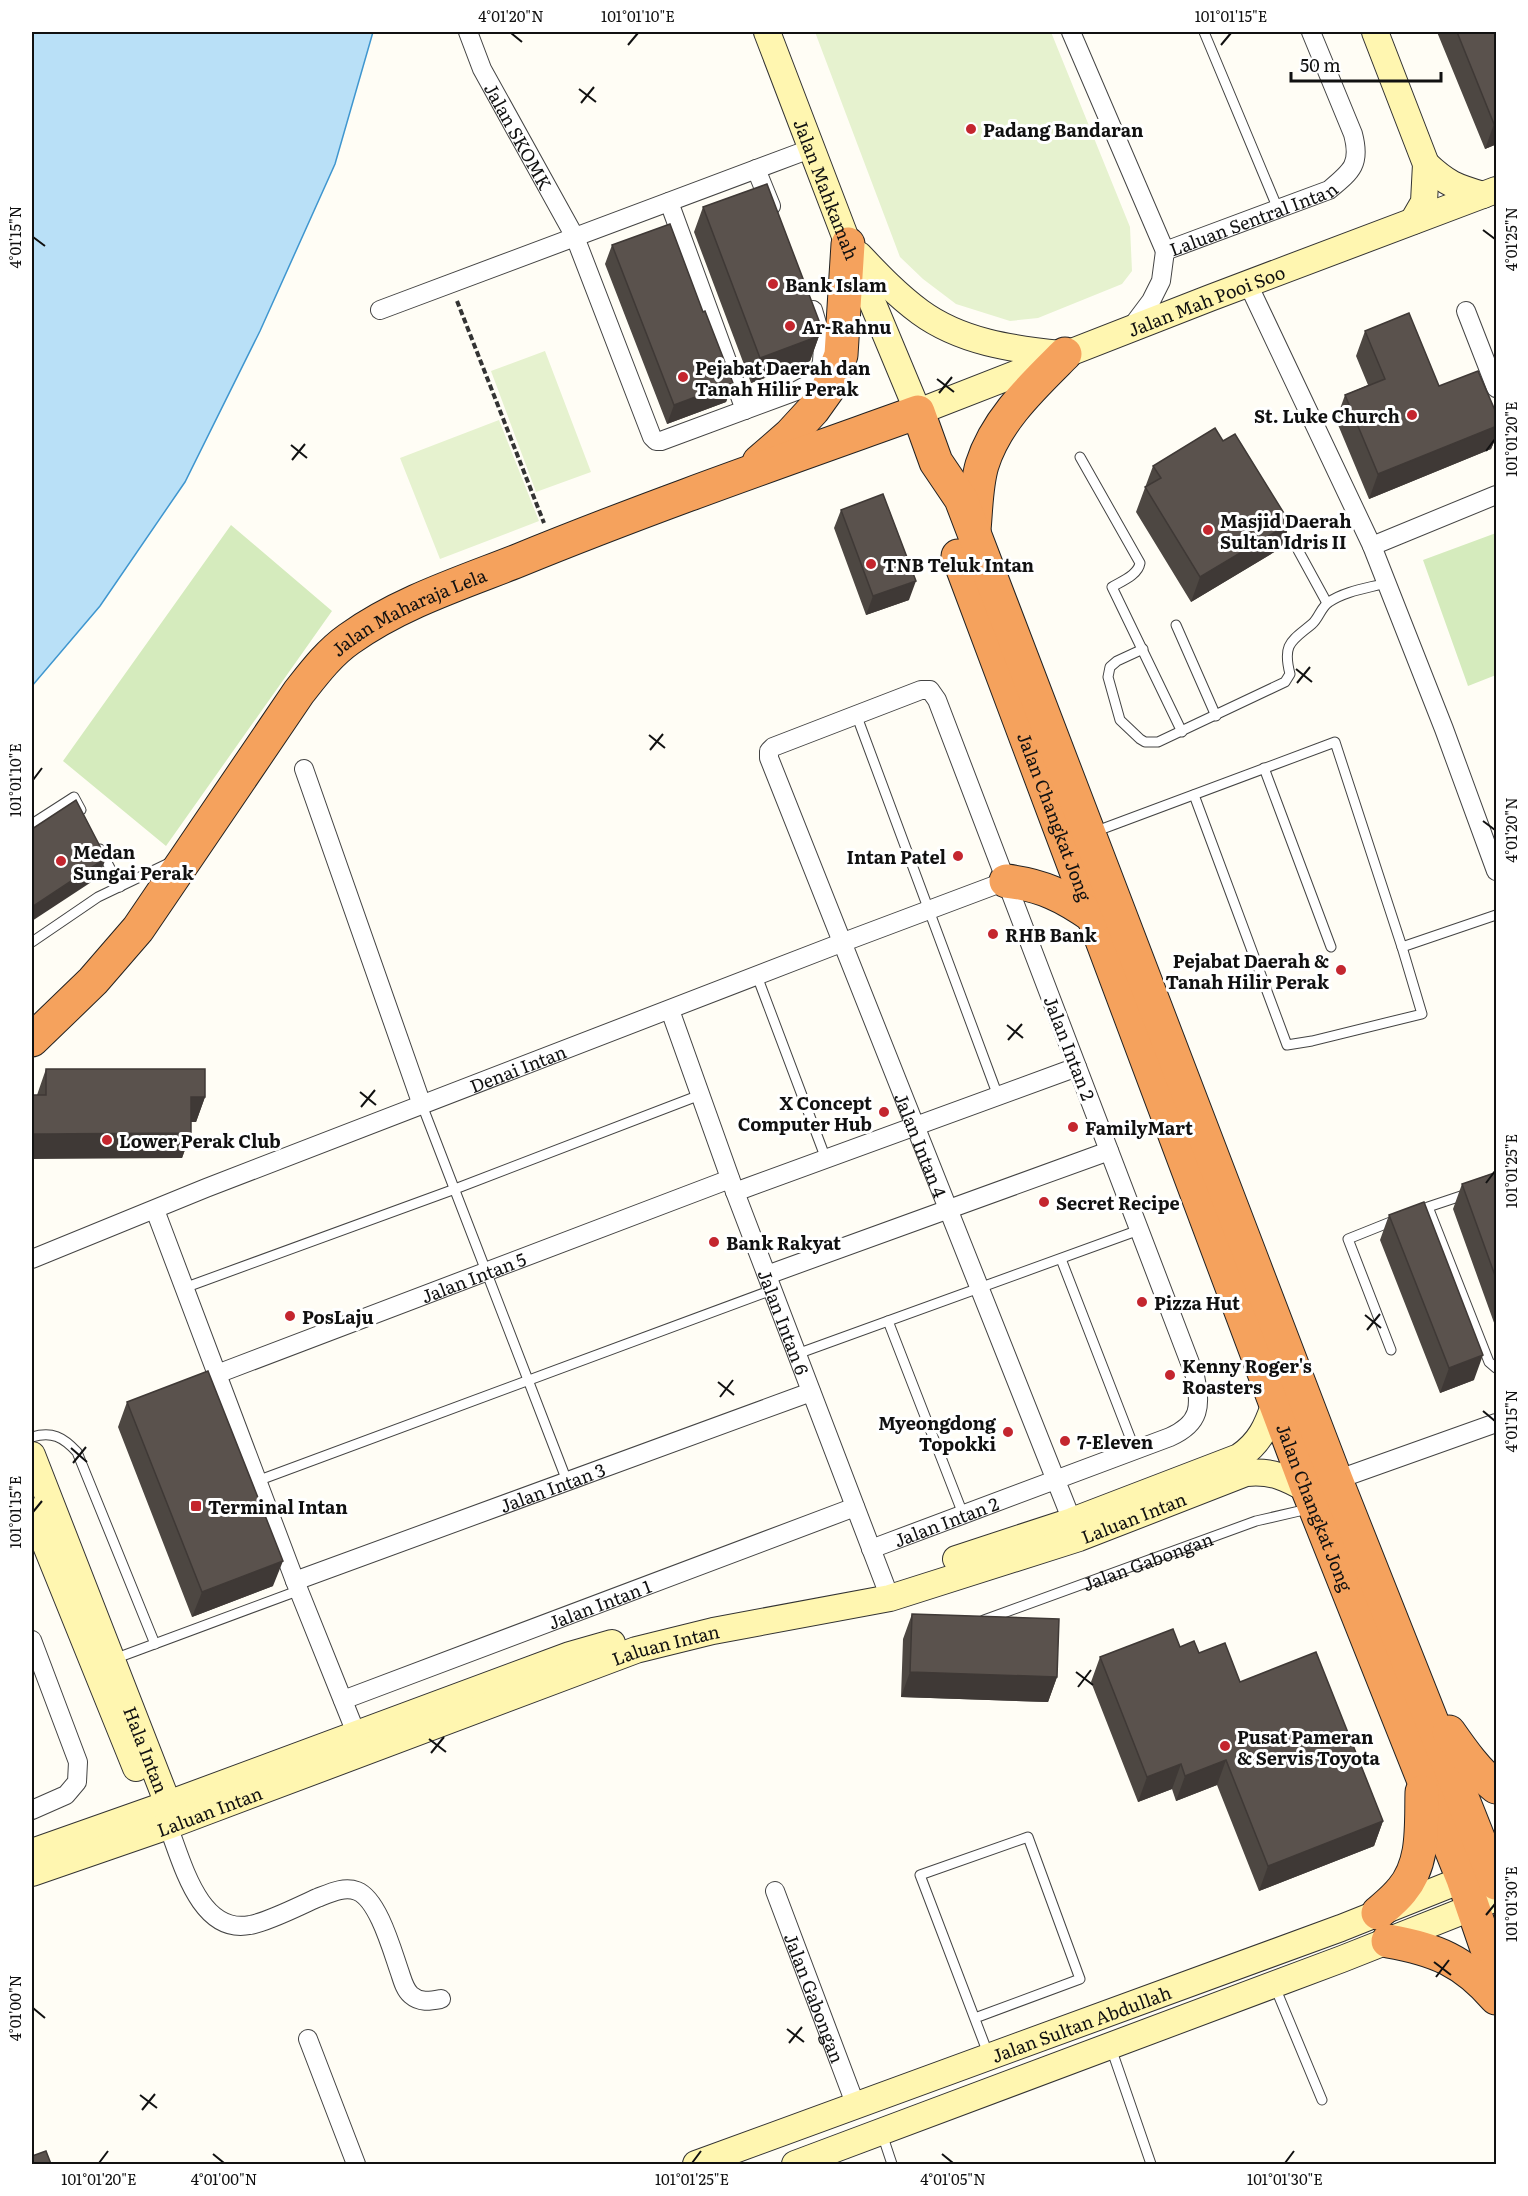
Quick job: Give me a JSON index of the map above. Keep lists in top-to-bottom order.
{
  "streets": {
    "highway": ["Jalan Maharaja Lela", "Jalan Changkat Jong"],
    "main road": [
      "Jalan Mahkamah",
      "Jalan Mah Pooi Soo",
      "Laluan Intan",
      "Hala Intan",
      "Jalan Sultan Abdullah"
    ],
    "street": [
      "Jalan SKOMK",
      "Laluan Sentral Intan",
      "Jalan Intan 2",
      "Denai Intan",
      "Jalan Intan 4",
      "Jalan Intan 5",
      "Jalan Intan 6",
      "Jalan Intan 3",
      "Jalan Gabongan",
      "Jalan Intan 1"
    ]
  },
  "crossings": [
    ["Jalan Mahkamah", "Jalan Mah Pooi Soo"],
    ["Jalan Mahkamah", "Jalan Maharaja Lela"],
    ["Jalan Mahkamah", "Jalan Changkat Jong"],
    ["Jalan Mah Pooi Soo", "Jalan Maharaja Lela"],
    ["Jalan Mah Pooi Soo", "Jalan Changkat Jong"],
    ["Jalan Maharaja Lela", "Jalan Changkat Jong"],
    ["Jalan Changkat Jong", "Laluan Intan"],
    ["Jalan Changkat Jong", "Jalan Gabongan"],
    ["Jalan Changkat Jong", "Jalan Sultan Abdullah"],
    ["Jalan Intan 2", "Denai Intan"],
    ["Jalan Intan 2", "Jalan Intan 4"],
    ["Jalan Intan 2", "Jalan Intan 5"],
    ["Jalan Intan 2", "Jalan Intan 6"],
    ["Denai Intan", "Jalan Intan 4"],
    ["Denai Intan", "Jalan Intan 6"],
    ["Jalan Intan 4", "Jalan Intan 5"],
    ["Jalan Intan 4", "Laluan Intan"],
    ["Jalan Intan 5", "Jalan Intan 6"],
    ["Jalan Intan 6", "Jalan Intan 3"],
    ["Jalan Intan 6", "Laluan Intan"],
    ["Jalan Intan 6", "Jalan Intan 1"],
    ["Laluan Intan", "Jalan Gabongan"],
    ["Laluan Intan", "Hala Intan"],
    ["Jalan Gabongan", "Jalan Sultan Abdullah"]
  ],
  "places": {
    "other": [
      "Padang Bandaran",
      "Bank Islam",
      "Ar-Rahnu",
      "Pejabat Daerah dan Tanah Hilir Perak",
      "St. Luke Church",
      "Masjid Daerah Sultan Idris II",
      "TNB Teluk Intan",
      "Intan Patel",
      "Medan Sungai Perak",
      "RHB Bank",
      "Pejabat Daerah & Tanah Hilir Perak",
      "X Concept Computer Hub",
      "FamilyMart",
      "Lower Perak Club",
      "Secret Recipe",
      "Bank Rakyat",
      "Pizza Hut",
      "PosLaju",
      "Kenny Roger's Roasters",
      "Myeongdong Topokki",
      "7-Eleven",
      "Pusat Pameran & Servis Toyota"
    ],
    "transit": ["Terminal Intan"]
  },
  "scale_bar": "50 m",
  "coordinates": [
    "4°01'20\"N",
    "101°01'10\"E",
    "101°01'15\"E",
    "4°01'15\"N",
    "4°01'25\"N",
    "101°01'20\"E",
    "101°01'25\"E",
    "101°01'30\"E",
    "4°01'00\"N",
    "4°01'05\"N"
  ]
}
